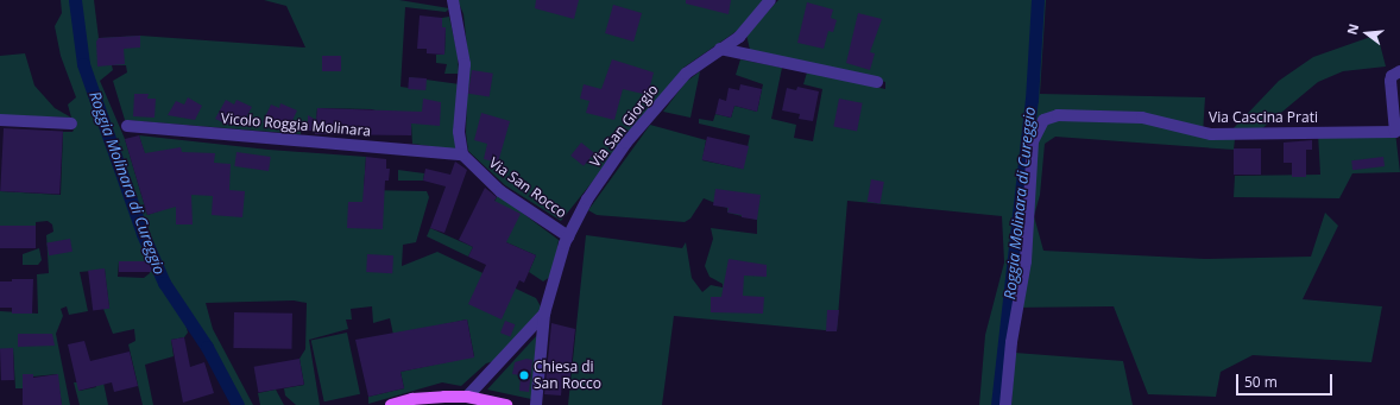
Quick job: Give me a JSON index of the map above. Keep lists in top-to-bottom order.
{
  "streets": {
    "street": [
      "Via Cascina Prati",
      "Vicolo Roggia Molinara",
      "Via San Giorgio",
      "Via San Rocco"
    ]
  },
  "crossings": [
    ["Vicolo Roggia Molinara", "Via San Rocco"],
    ["Via San Giorgio", "Via San Rocco"]
  ],
  "water": ["Roggia Molinara di Cureggio"],
  "places": ["Chiesa di San Rocco"],
  "scale_bar": "50 m",
  "north": "left"
}
